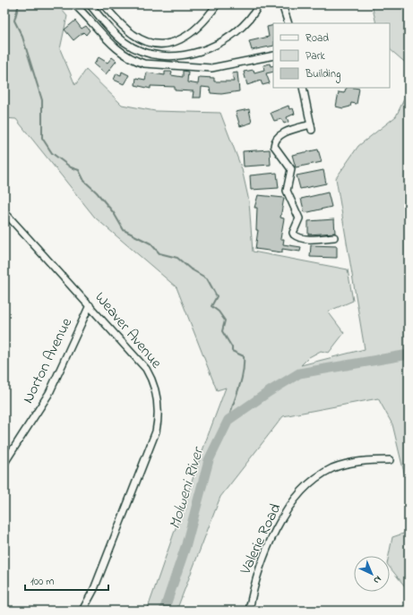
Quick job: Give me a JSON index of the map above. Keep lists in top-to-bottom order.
{
  "streets": {
    "street": ["Weaver Avenue", "Norton Avenue", "Valerie Road"]
  },
  "crossings": [
    ["Weaver Avenue", "Norton Avenue"]
  ],
  "water": ["Molweni River"],
  "legend": ["Road", "Park", "Building"],
  "scale_bar": "100 m",
  "north": "bottom right"
}
